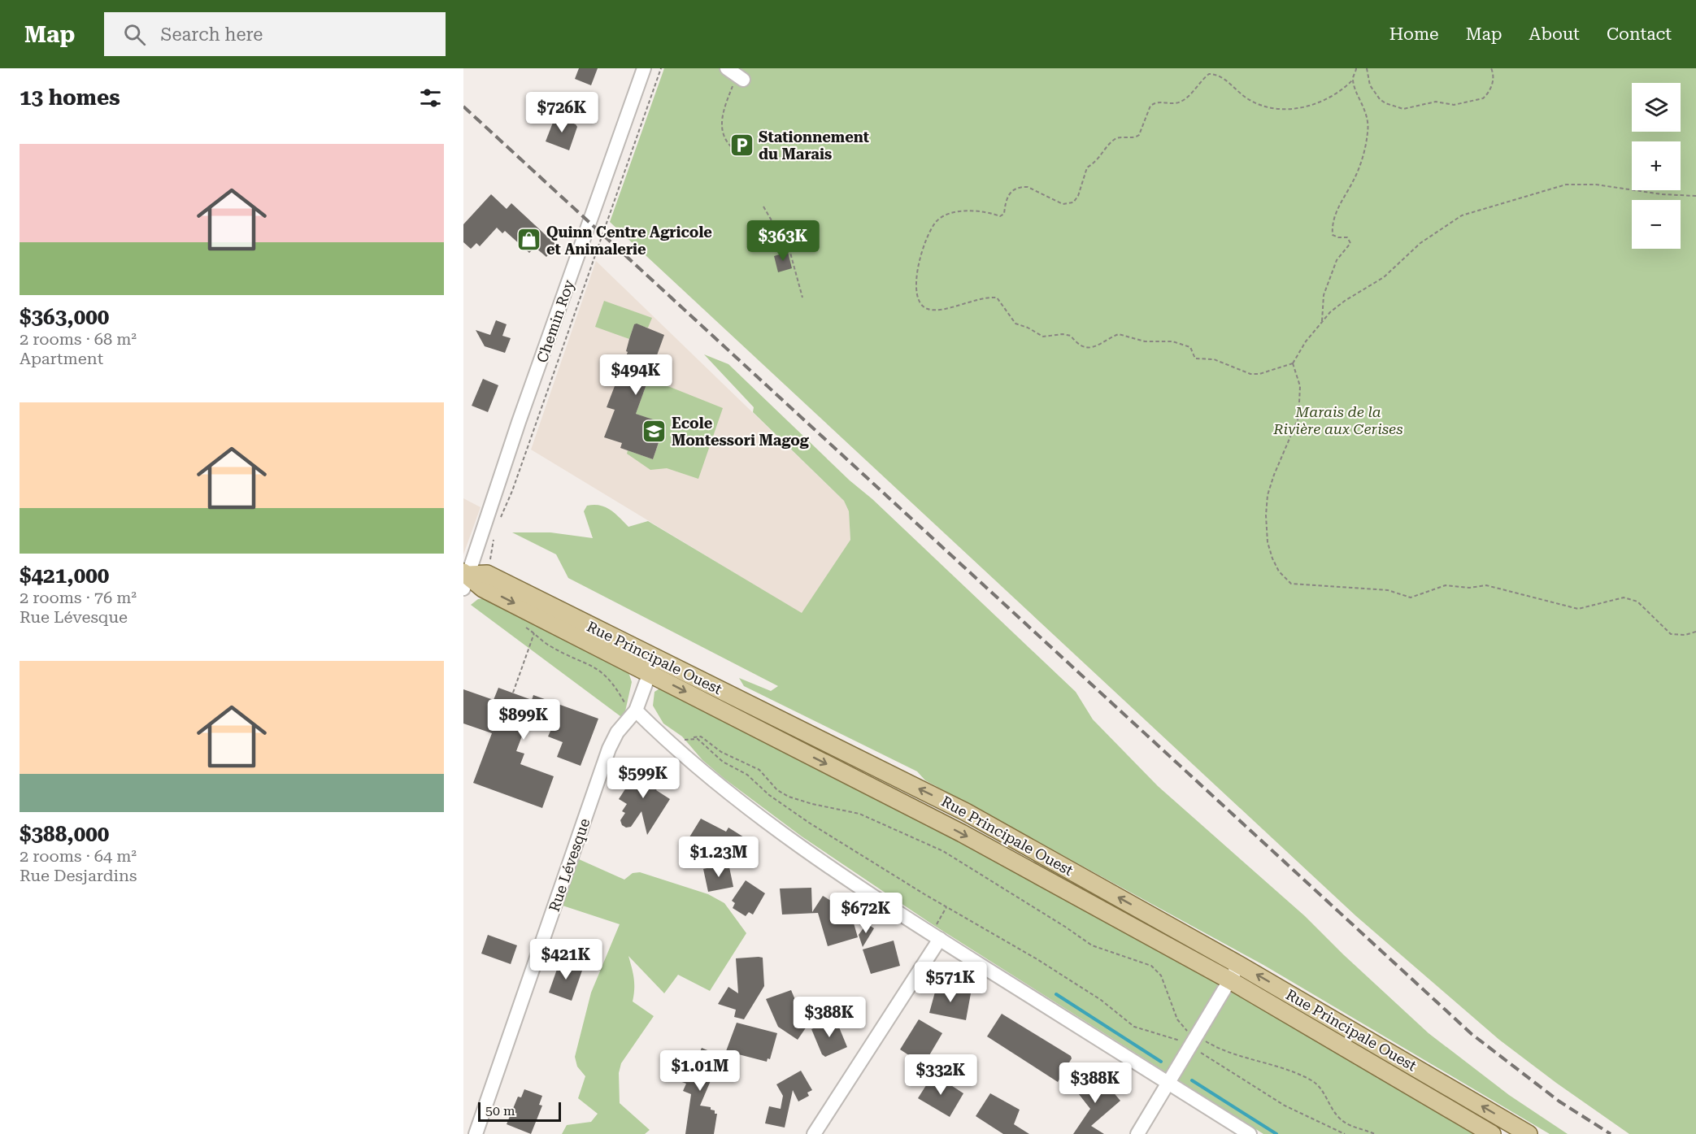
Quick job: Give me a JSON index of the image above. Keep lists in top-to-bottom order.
{
  "streets": {
    "main road": ["Rue Principale Ouest"],
    "street": ["Chemin Roy", "Rue Lévesque"]
  },
  "crossings": [
    ["Chemin Roy", "Rue Principale Ouest"],
    ["Rue Principale Ouest", "Rue Lévesque"]
  ],
  "parks": ["Marais de la Rivière aux Cerises"],
  "places": {
    "parking": ["Stationnement du Marais"],
    "shop": ["Quinn Centre Agricole et Animalerie"],
    "school or university": ["Ecole Montessori Magog"]
  },
  "scale_bar": "50 m",
  "page": {
    "header": "Map",
    "search": "Search here",
    "nav": [
      "Home",
      "Map",
      "About",
      "Contact"
    ],
    "heading": "13 homes",
    "map_buttons": ["+", "−"],
    "price": [
      "$726K",
      "$363K",
      "$494K",
      "$899K",
      "$599K",
      "$1.23M",
      "$672K",
      "$421K",
      "$571K",
      "$388K",
      "$1.01M",
      "$332K",
      "$388K"
    ],
    "list": [
      {
        "name": "$363,000",
        "note": "2 rooms · 68 m² · Apartment"
      },
      {
        "name": "$421,000",
        "note": "2 rooms · 76 m² · Rue Lévesque"
      },
      {
        "name": "$388,000",
        "note": "2 rooms · 64 m² · Rue Desjardins"
      }
    ],
    "scale": "50 m"
  }
}
